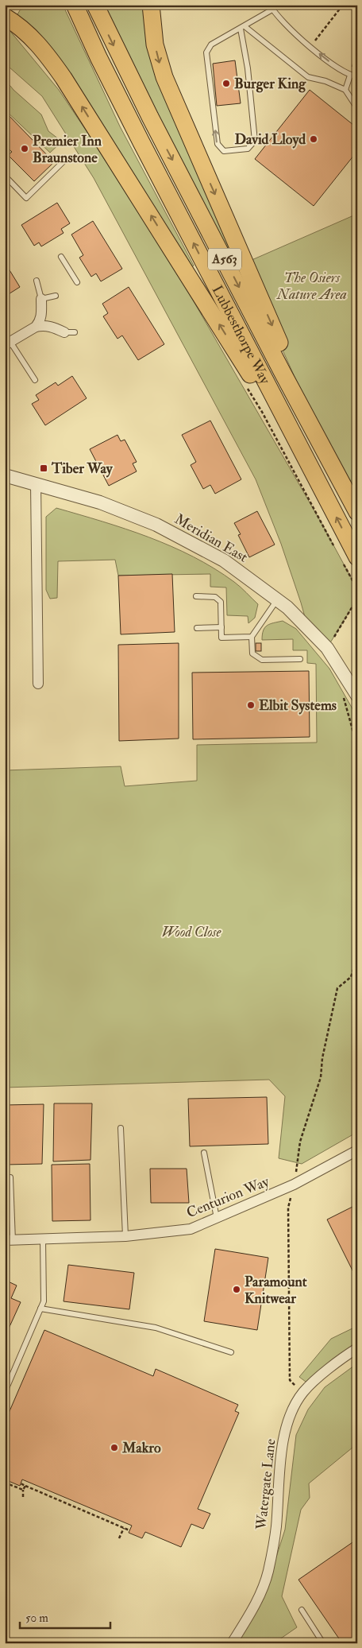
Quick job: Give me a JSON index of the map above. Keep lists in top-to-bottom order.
{
  "streets": {
    "highway": ["A563", "Lubbesthorpe Way"],
    "street": ["Meridian East", "Centurion Way", "Watergate Lane"]
  },
  "parks": ["The Osiers Nature Area", "Wood Close"],
  "places": {
    "other": [
      "Burger King",
      "David Lloyd",
      "Premier Inn Braunstone",
      "Elbit Systems",
      "Paramount Knitwear",
      "Makro"
    ],
    "transit": ["Tiber Way"]
  },
  "scale_bar": "50 m"
}
